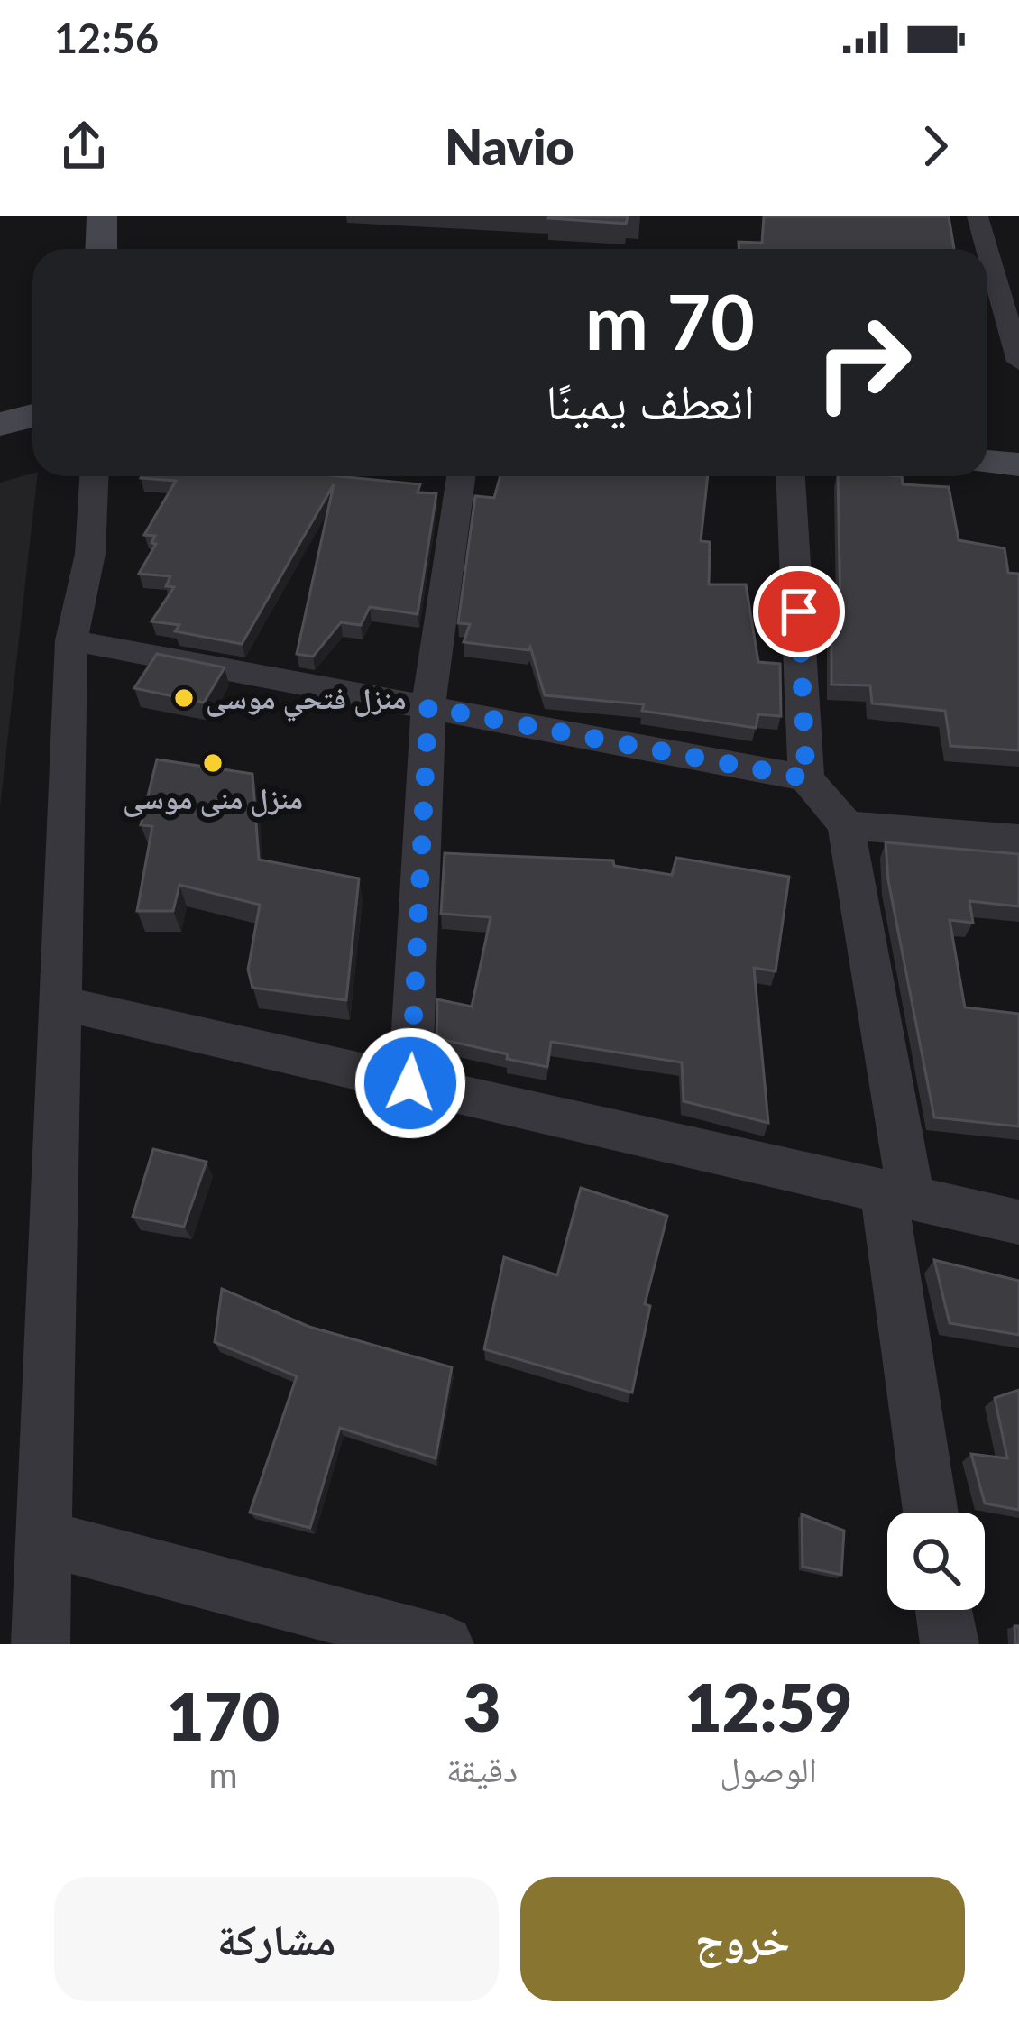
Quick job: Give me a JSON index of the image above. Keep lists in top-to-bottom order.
{
  "places": ["منزل فتحي موسى", "منزل منى موسى"],
  "page": {
    "status": "12:56",
    "header": "Navio",
    "turn": ["70 m", "انعطف يمينًا"],
    "eta": [
      "12:59",
      "الوصول",
      "3",
      "دقيقة",
      "170",
      "m"
    ],
    "buttons": ["خروج", "مشاركة"]
  }
}
